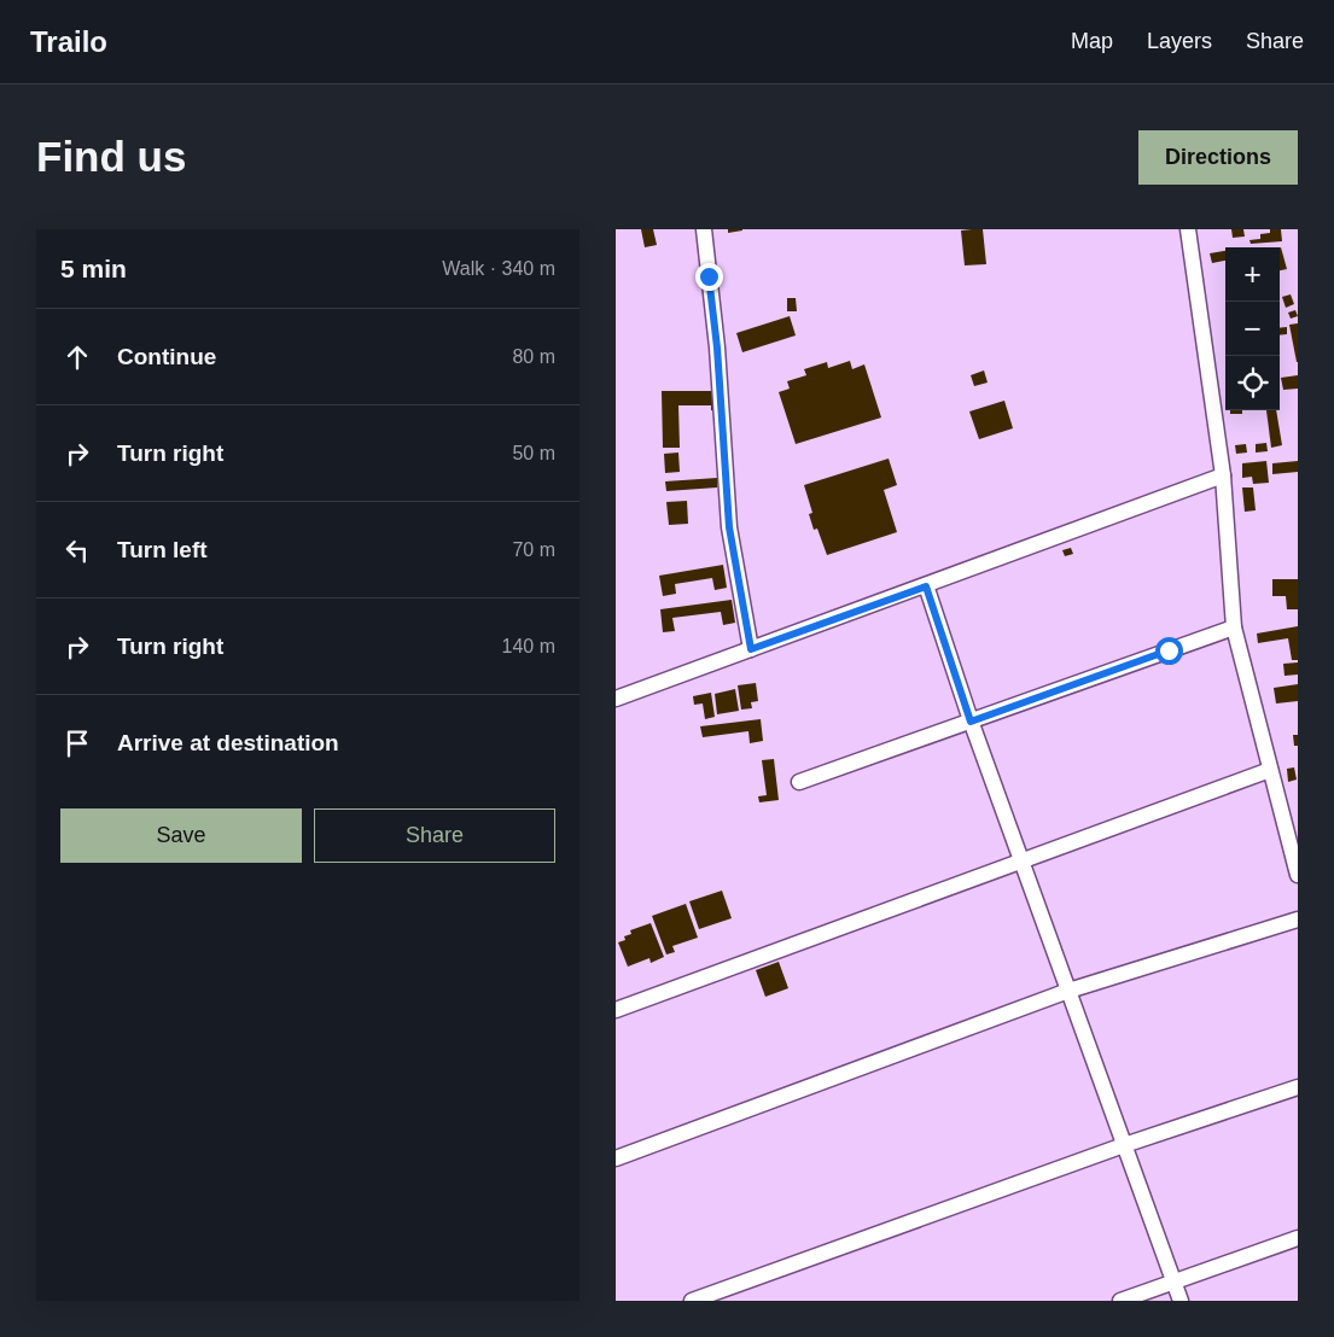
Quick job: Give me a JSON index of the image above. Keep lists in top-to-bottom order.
{
  "page": {
    "header": "Trailo",
    "nav": ["Map", "Layers", "Share"],
    "buttons": [
      "Directions",
      ["Save", "Share"]
    ],
    "title": "Find us",
    "heading": ["5 min", "Walk · 340 m"],
    "map_buttons": ["+", "−"],
    "list": [
      ["Continue", "80 m"],
      ["Turn right", "50 m"],
      ["Turn left", "70 m"],
      ["Turn right", "140 m"],
      "Arrive at destination"
    ]
  }
}
